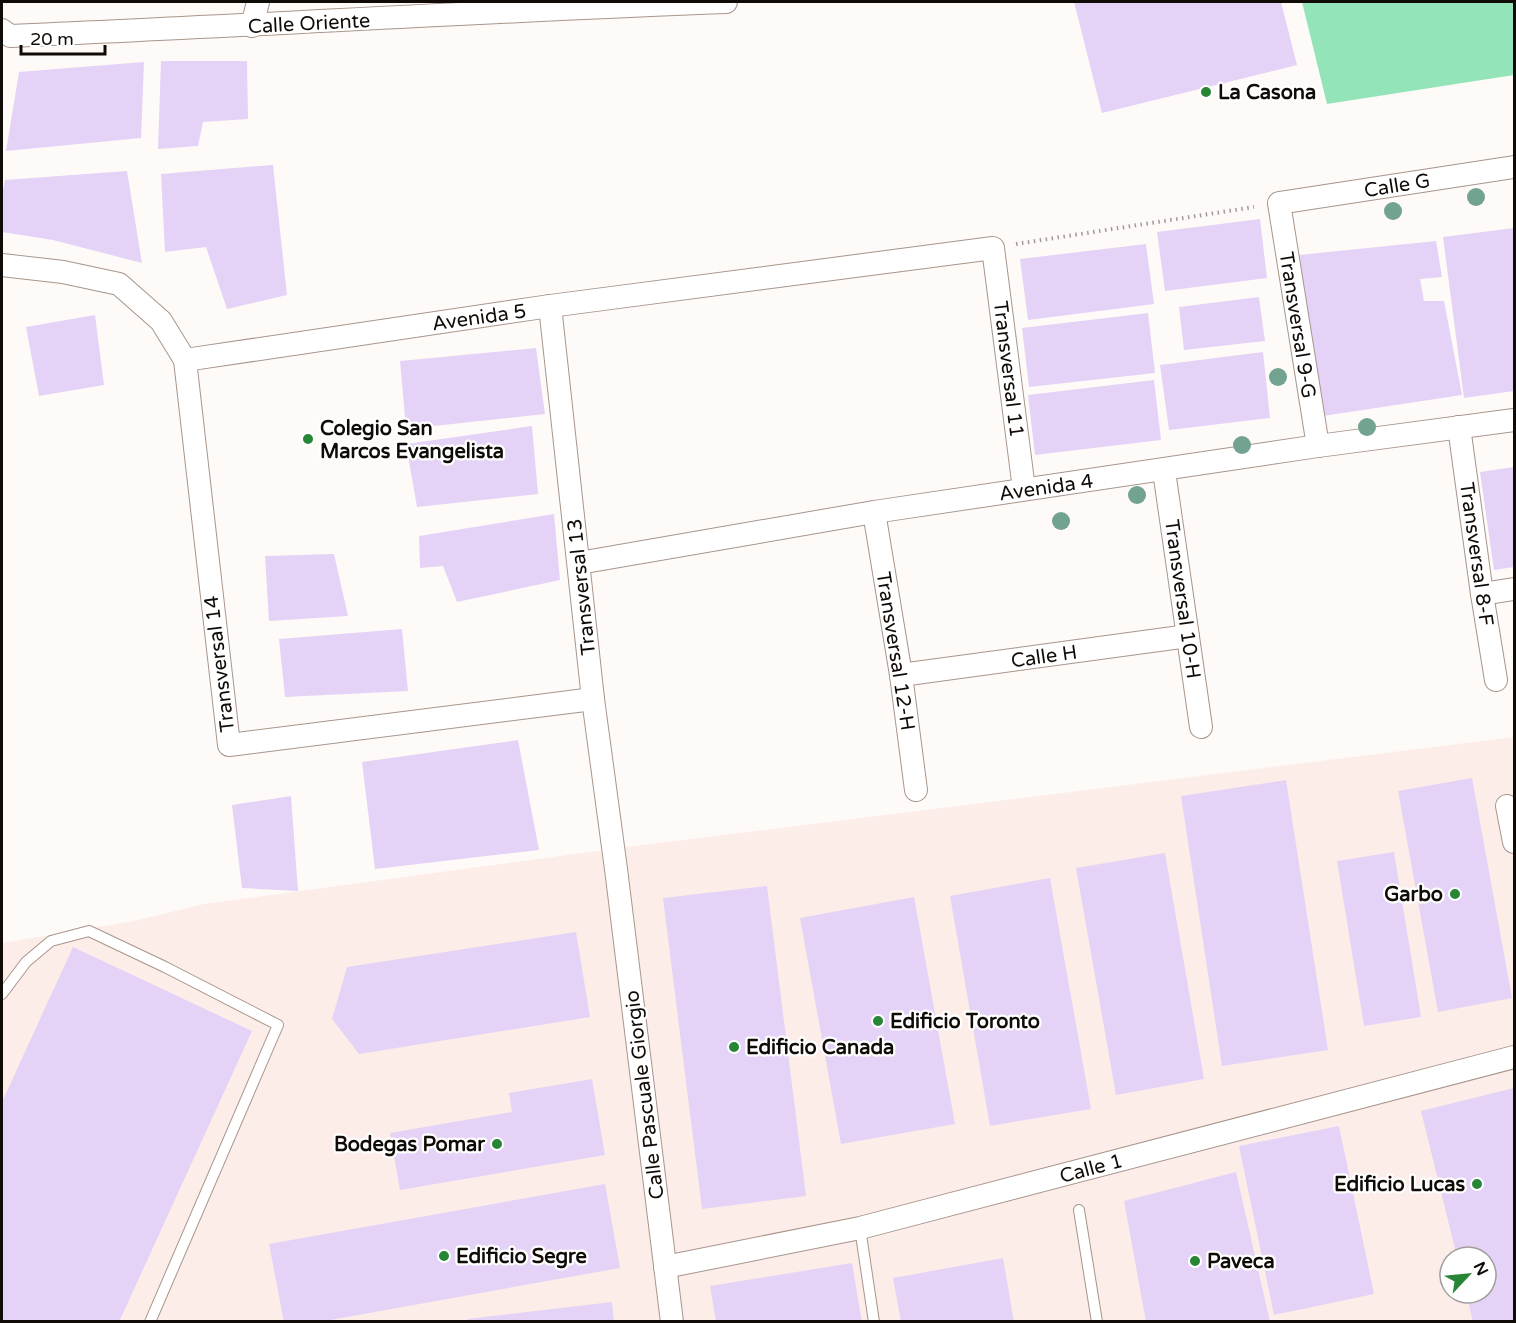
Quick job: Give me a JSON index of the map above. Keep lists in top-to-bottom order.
{
  "streets": {
    "street": [
      "Calle Oriente",
      "Calle G",
      "Avenida 5",
      "Transversal 9-G",
      "Transversal 11",
      "Avenida 4",
      "Transversal 8-F",
      "Transversal 13",
      "Transversal 10-H",
      "Transversal 12-H",
      "Calle H",
      "Transversal 14",
      "Calle Pascuale Giorgio",
      "Calle 1"
    ]
  },
  "crossings": [
    ["Calle G", "Transversal 9-G"],
    ["Avenida 5", "Transversal 11"],
    ["Avenida 5", "Transversal 13"],
    ["Avenida 5", "Transversal 14"],
    ["Transversal 9-G", "Avenida 4"],
    ["Transversal 11", "Avenida 4"],
    ["Avenida 4", "Transversal 8-F"],
    ["Avenida 4", "Transversal 13"],
    ["Avenida 4", "Transversal 10-H"],
    ["Avenida 4", "Transversal 12-H"],
    ["Transversal 13", "Transversal 14"],
    ["Transversal 13", "Calle Pascuale Giorgio"],
    ["Transversal 10-H", "Calle H"],
    ["Transversal 12-H", "Calle H"],
    ["Calle Pascuale Giorgio", "Calle 1"]
  ],
  "places": [
    "La Casona",
    "Colegio San Marcos Evangelista",
    "Garbo",
    "Edificio Toronto",
    "Edificio Canada",
    "Bodegas Pomar",
    "Edificio Lucas",
    "Edificio Segre",
    "Paveca"
  ],
  "scale_bar": "20 m",
  "north": "top right"
}
